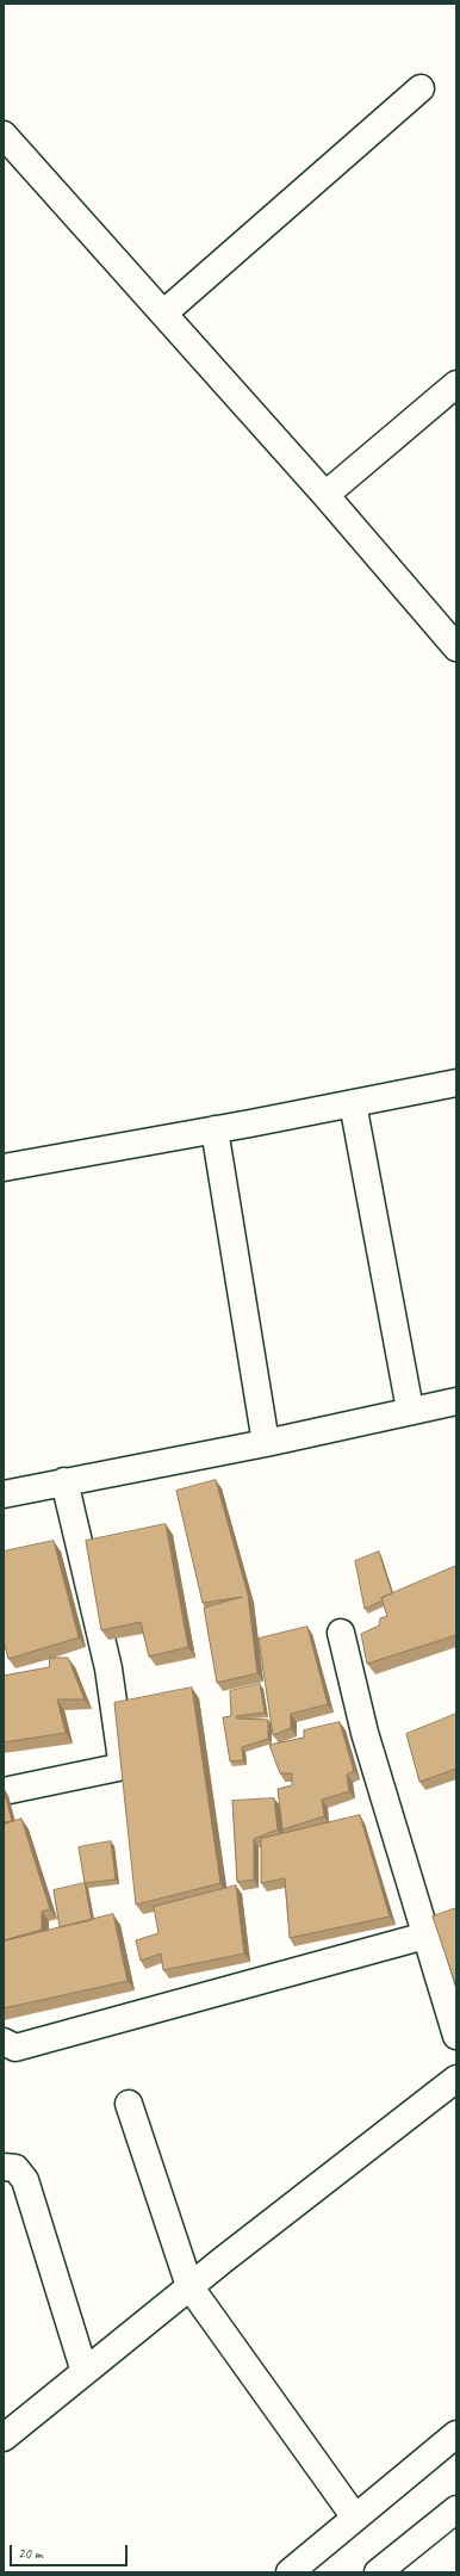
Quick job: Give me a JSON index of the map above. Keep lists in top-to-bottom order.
{
  "scale_bar": "20 m"
}
